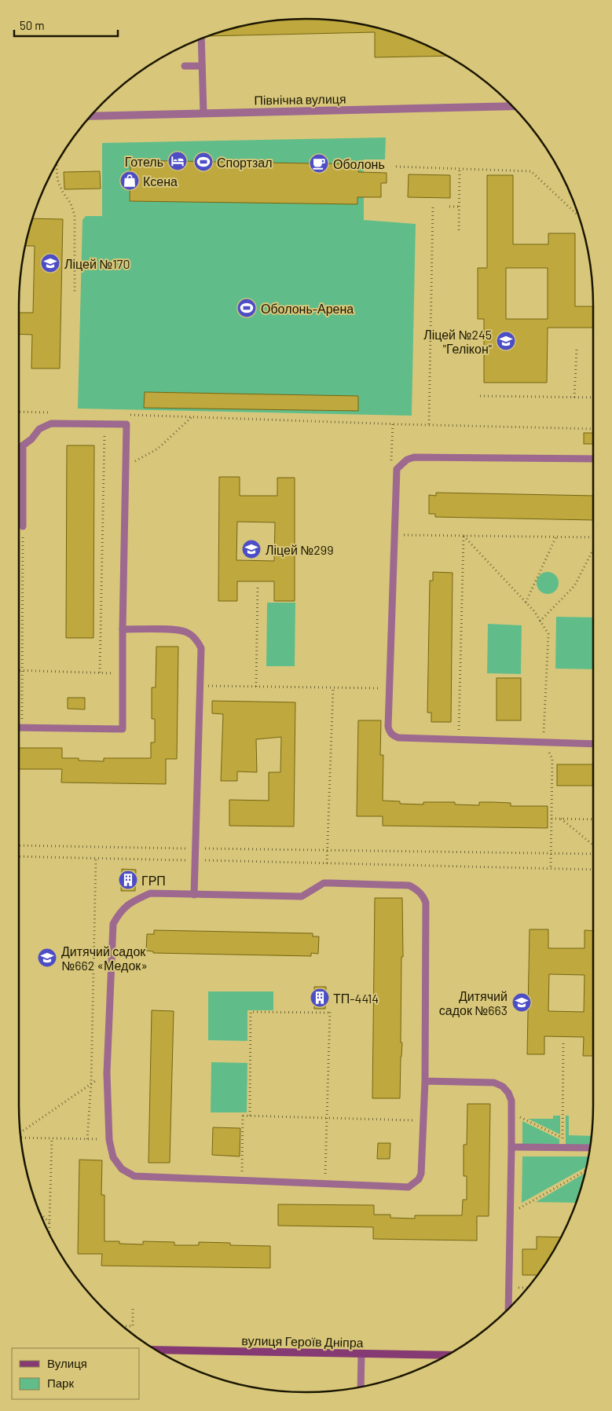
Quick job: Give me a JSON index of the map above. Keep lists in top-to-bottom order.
{
  "streets": {
    "main road": ["вулиця Героїв Дніпра"],
    "street": ["Північна вулиця"]
  },
  "places": {
    "hotel": ["Готель"],
    "sports": ["Спортзал", "Оболонь-Арена"],
    "cafe": ["Оболонь"],
    "shop": ["Ксена"],
    "school or university": [
      "Ліцей №170",
      "Ліцей №245 \"Гелікон\"",
      "Ліцей №299",
      "Дитячий садок №662 «Медок»",
      "Дитячий садок №663"
    ],
    "building": ["ГРП", "ТП-4414"]
  },
  "legend": ["Вулиця", "Парк"],
  "scale_bar": "50 m"
}
